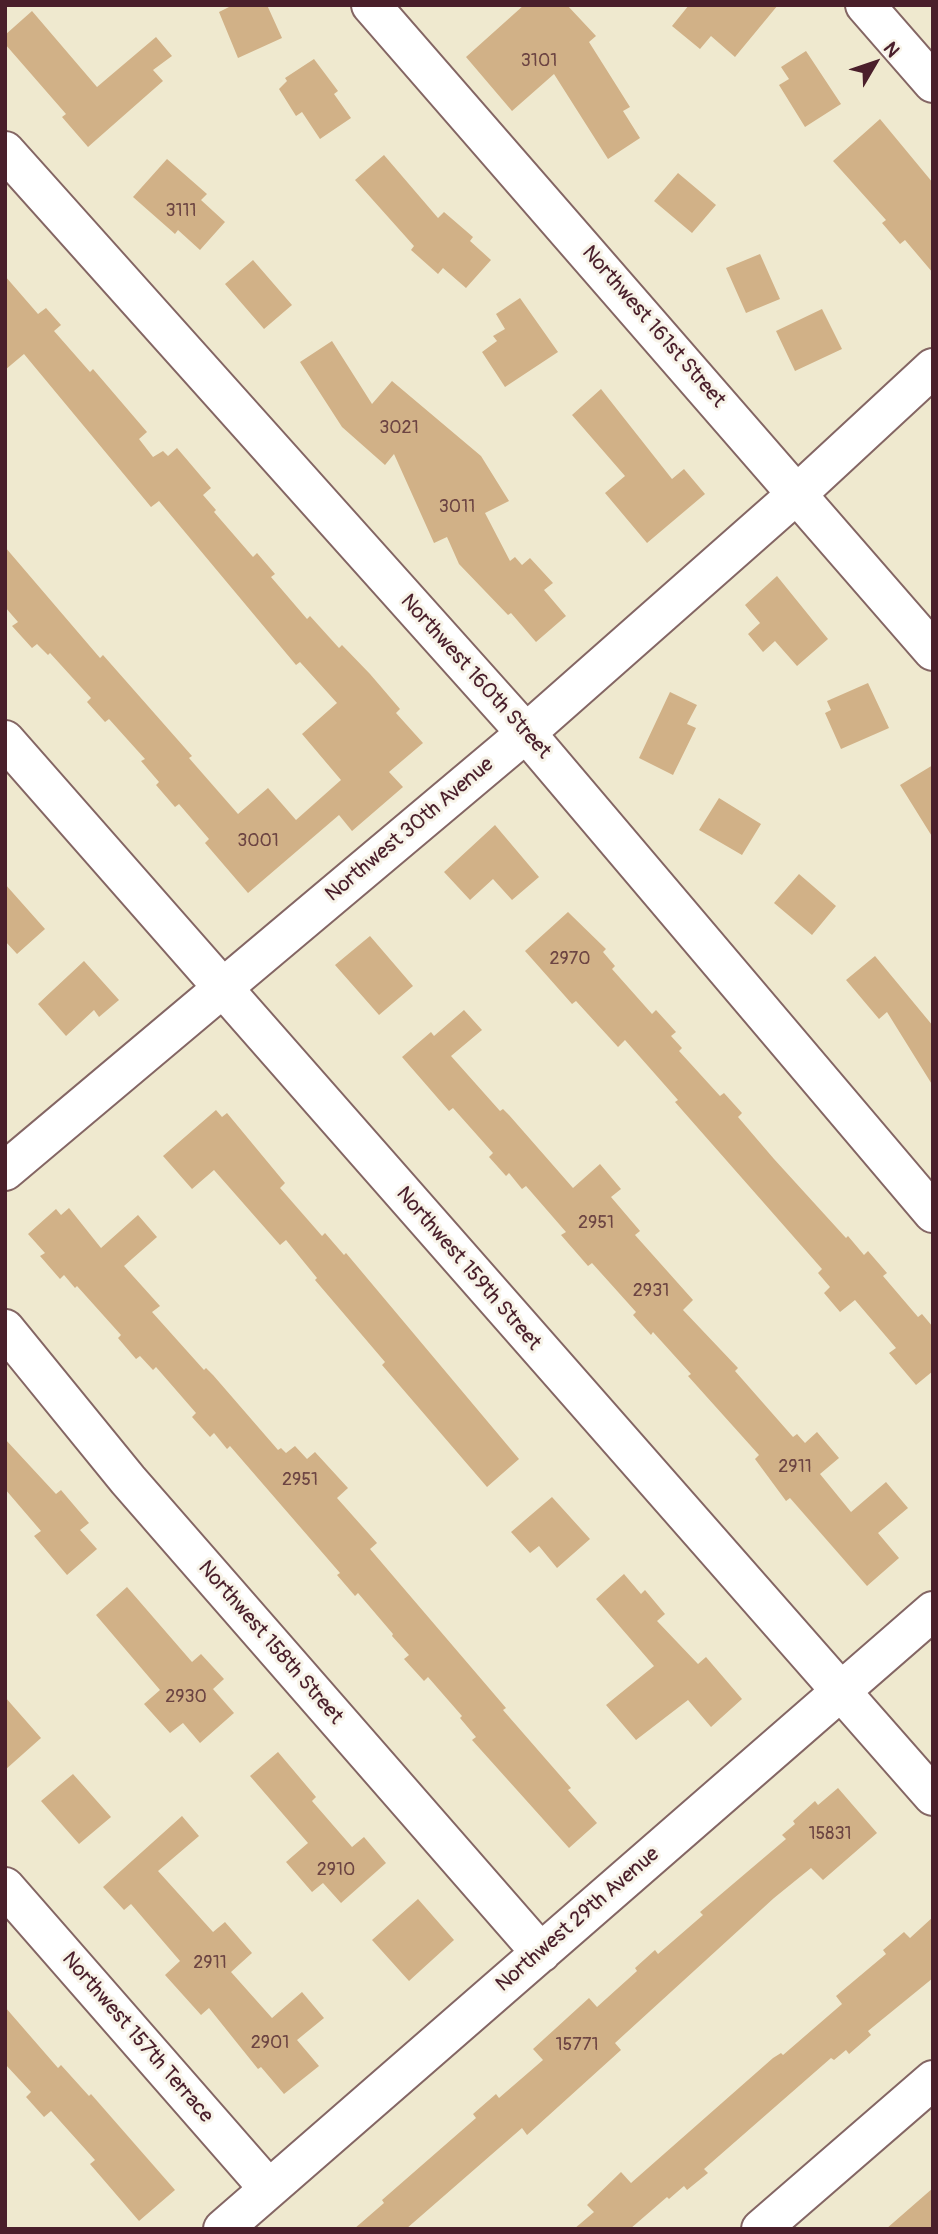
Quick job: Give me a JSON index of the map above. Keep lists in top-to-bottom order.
{
  "streets": {
    "street": [
      "Northwest 161st Street",
      "Northwest 160th Street",
      "Northwest 30th Avenue",
      "Northwest 159th Street",
      "Northwest 158th Street",
      "Northwest 29th Avenue",
      "Northwest 157th Terrace"
    ]
  },
  "crossings": [
    ["Northwest 161st Street", "Northwest 30th Avenue"],
    ["Northwest 160th Street", "Northwest 30th Avenue"],
    ["Northwest 30th Avenue", "Northwest 159th Street"],
    ["Northwest 159th Street", "Northwest 29th Avenue"],
    ["Northwest 158th Street", "Northwest 29th Avenue"],
    ["Northwest 29th Avenue", "Northwest 157th Terrace"]
  ],
  "house_numbers": [
    "3101",
    "3111",
    "3021",
    "3011",
    "3001",
    "2970",
    "2951",
    "2931",
    "2911",
    "2951",
    "2930",
    "15831",
    "2910",
    "2911",
    "2901",
    "15771"
  ],
  "north": "top right"
}
